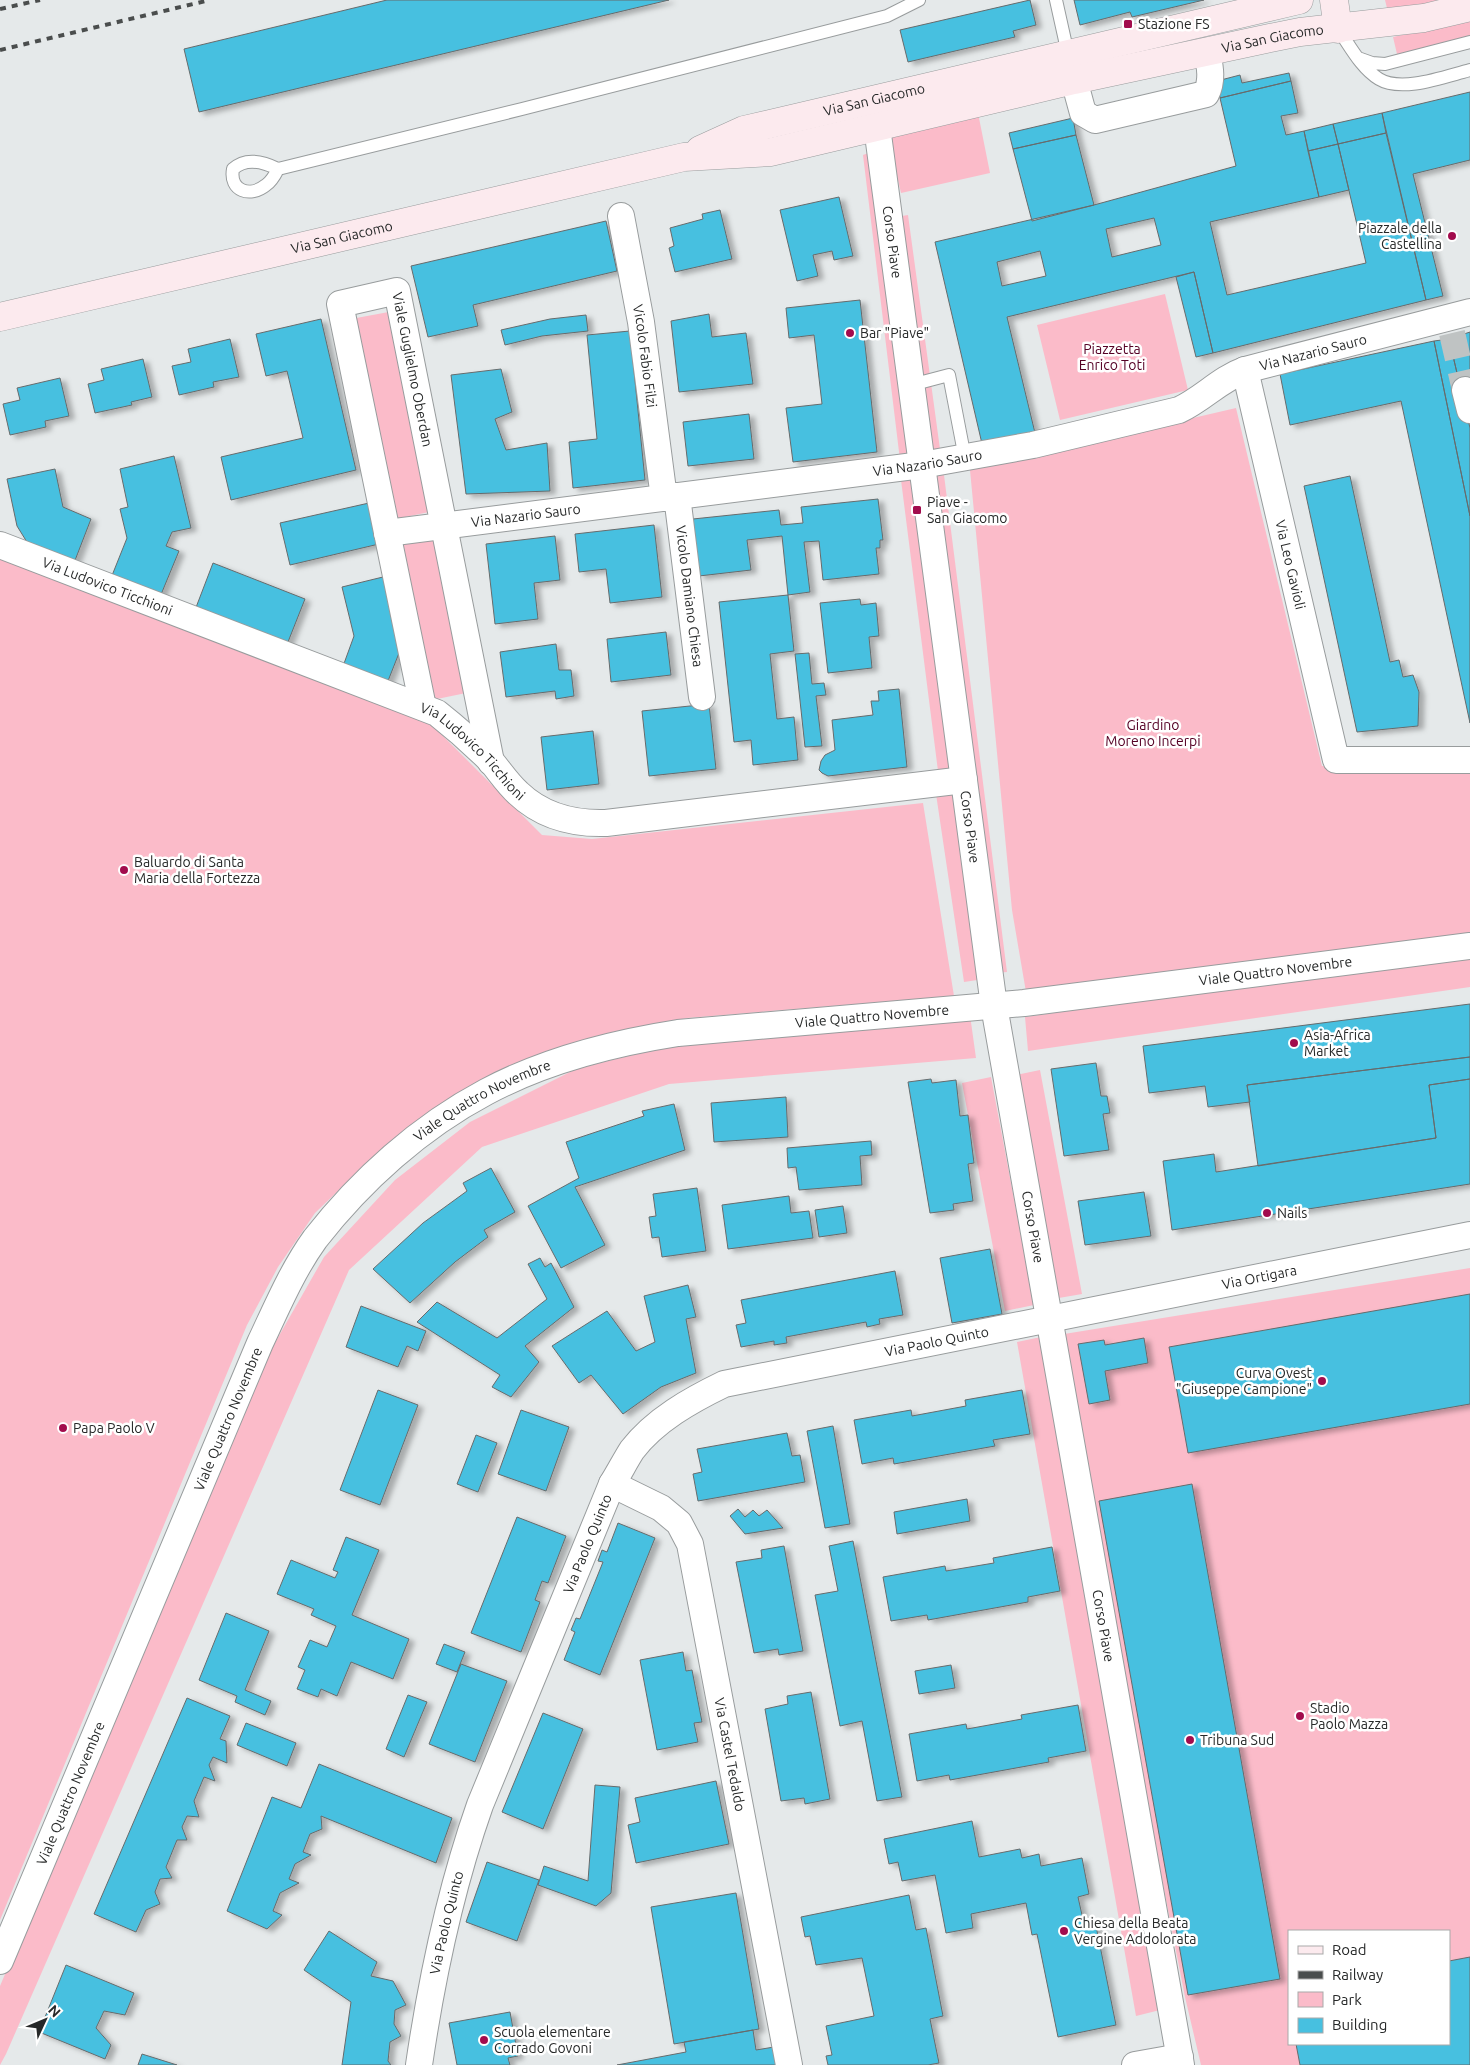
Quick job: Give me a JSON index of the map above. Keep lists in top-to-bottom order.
{
  "streets": {
    "street": [
      "Via San Giacomo",
      "Corso Piave",
      "Via Nazario Sauro",
      "Vicolo Fabio Filzi",
      "Viale Guglielmo Oberdan",
      "Via Leo Gavioli",
      "Via Ludovico Ticchioni",
      "Vicolo Damiano Chiesa",
      "Viale Quattro Novembre",
      "Via Ortigara",
      "Via Paolo Quinto",
      "Via Castel Tedaldo"
    ]
  },
  "crossings": [
    ["Via San Giacomo", "Corso Piave"],
    ["Corso Piave", "Via Nazario Sauro"],
    ["Corso Piave", "Via Ludovico Ticchioni"],
    ["Corso Piave", "Viale Quattro Novembre"],
    ["Corso Piave", "Via Ortigara"],
    ["Corso Piave", "Via Paolo Quinto"],
    ["Via Nazario Sauro", "Vicolo Fabio Filzi"],
    ["Via Nazario Sauro", "Viale Guglielmo Oberdan"],
    ["Via Nazario Sauro", "Via Leo Gavioli"],
    ["Via Nazario Sauro", "Vicolo Damiano Chiesa"],
    ["Vicolo Fabio Filzi", "Vicolo Damiano Chiesa"],
    ["Viale Guglielmo Oberdan", "Via Ludovico Ticchioni"],
    ["Via Ortigara", "Via Paolo Quinto"],
    ["Via Paolo Quinto", "Via Castel Tedaldo"]
  ],
  "parks": ["Piazzetta Enrico Toti", "Giardino Moreno Incerpi"],
  "places": {
    "transit": ["Stazione FS", "Piave - San Giacomo"],
    "other": [
      "Piazzale della Castellina",
      "Bar \"Piave\"",
      "Baluardo di Santa Maria della Fortezza",
      "Asia-Africa Market",
      "Nails",
      "Curva Ovest \"Giuseppe Campione\"",
      "Papa Paolo V",
      "Stadio Paolo Mazza",
      "Tribuna Sud",
      "Chiesa della Beata Vergine Addolorata",
      "Scuola elementare Corrado Govoni"
    ]
  },
  "legend": [
    "Road",
    "Railway",
    "Park",
    "Building"
  ],
  "north": "top right"
}
